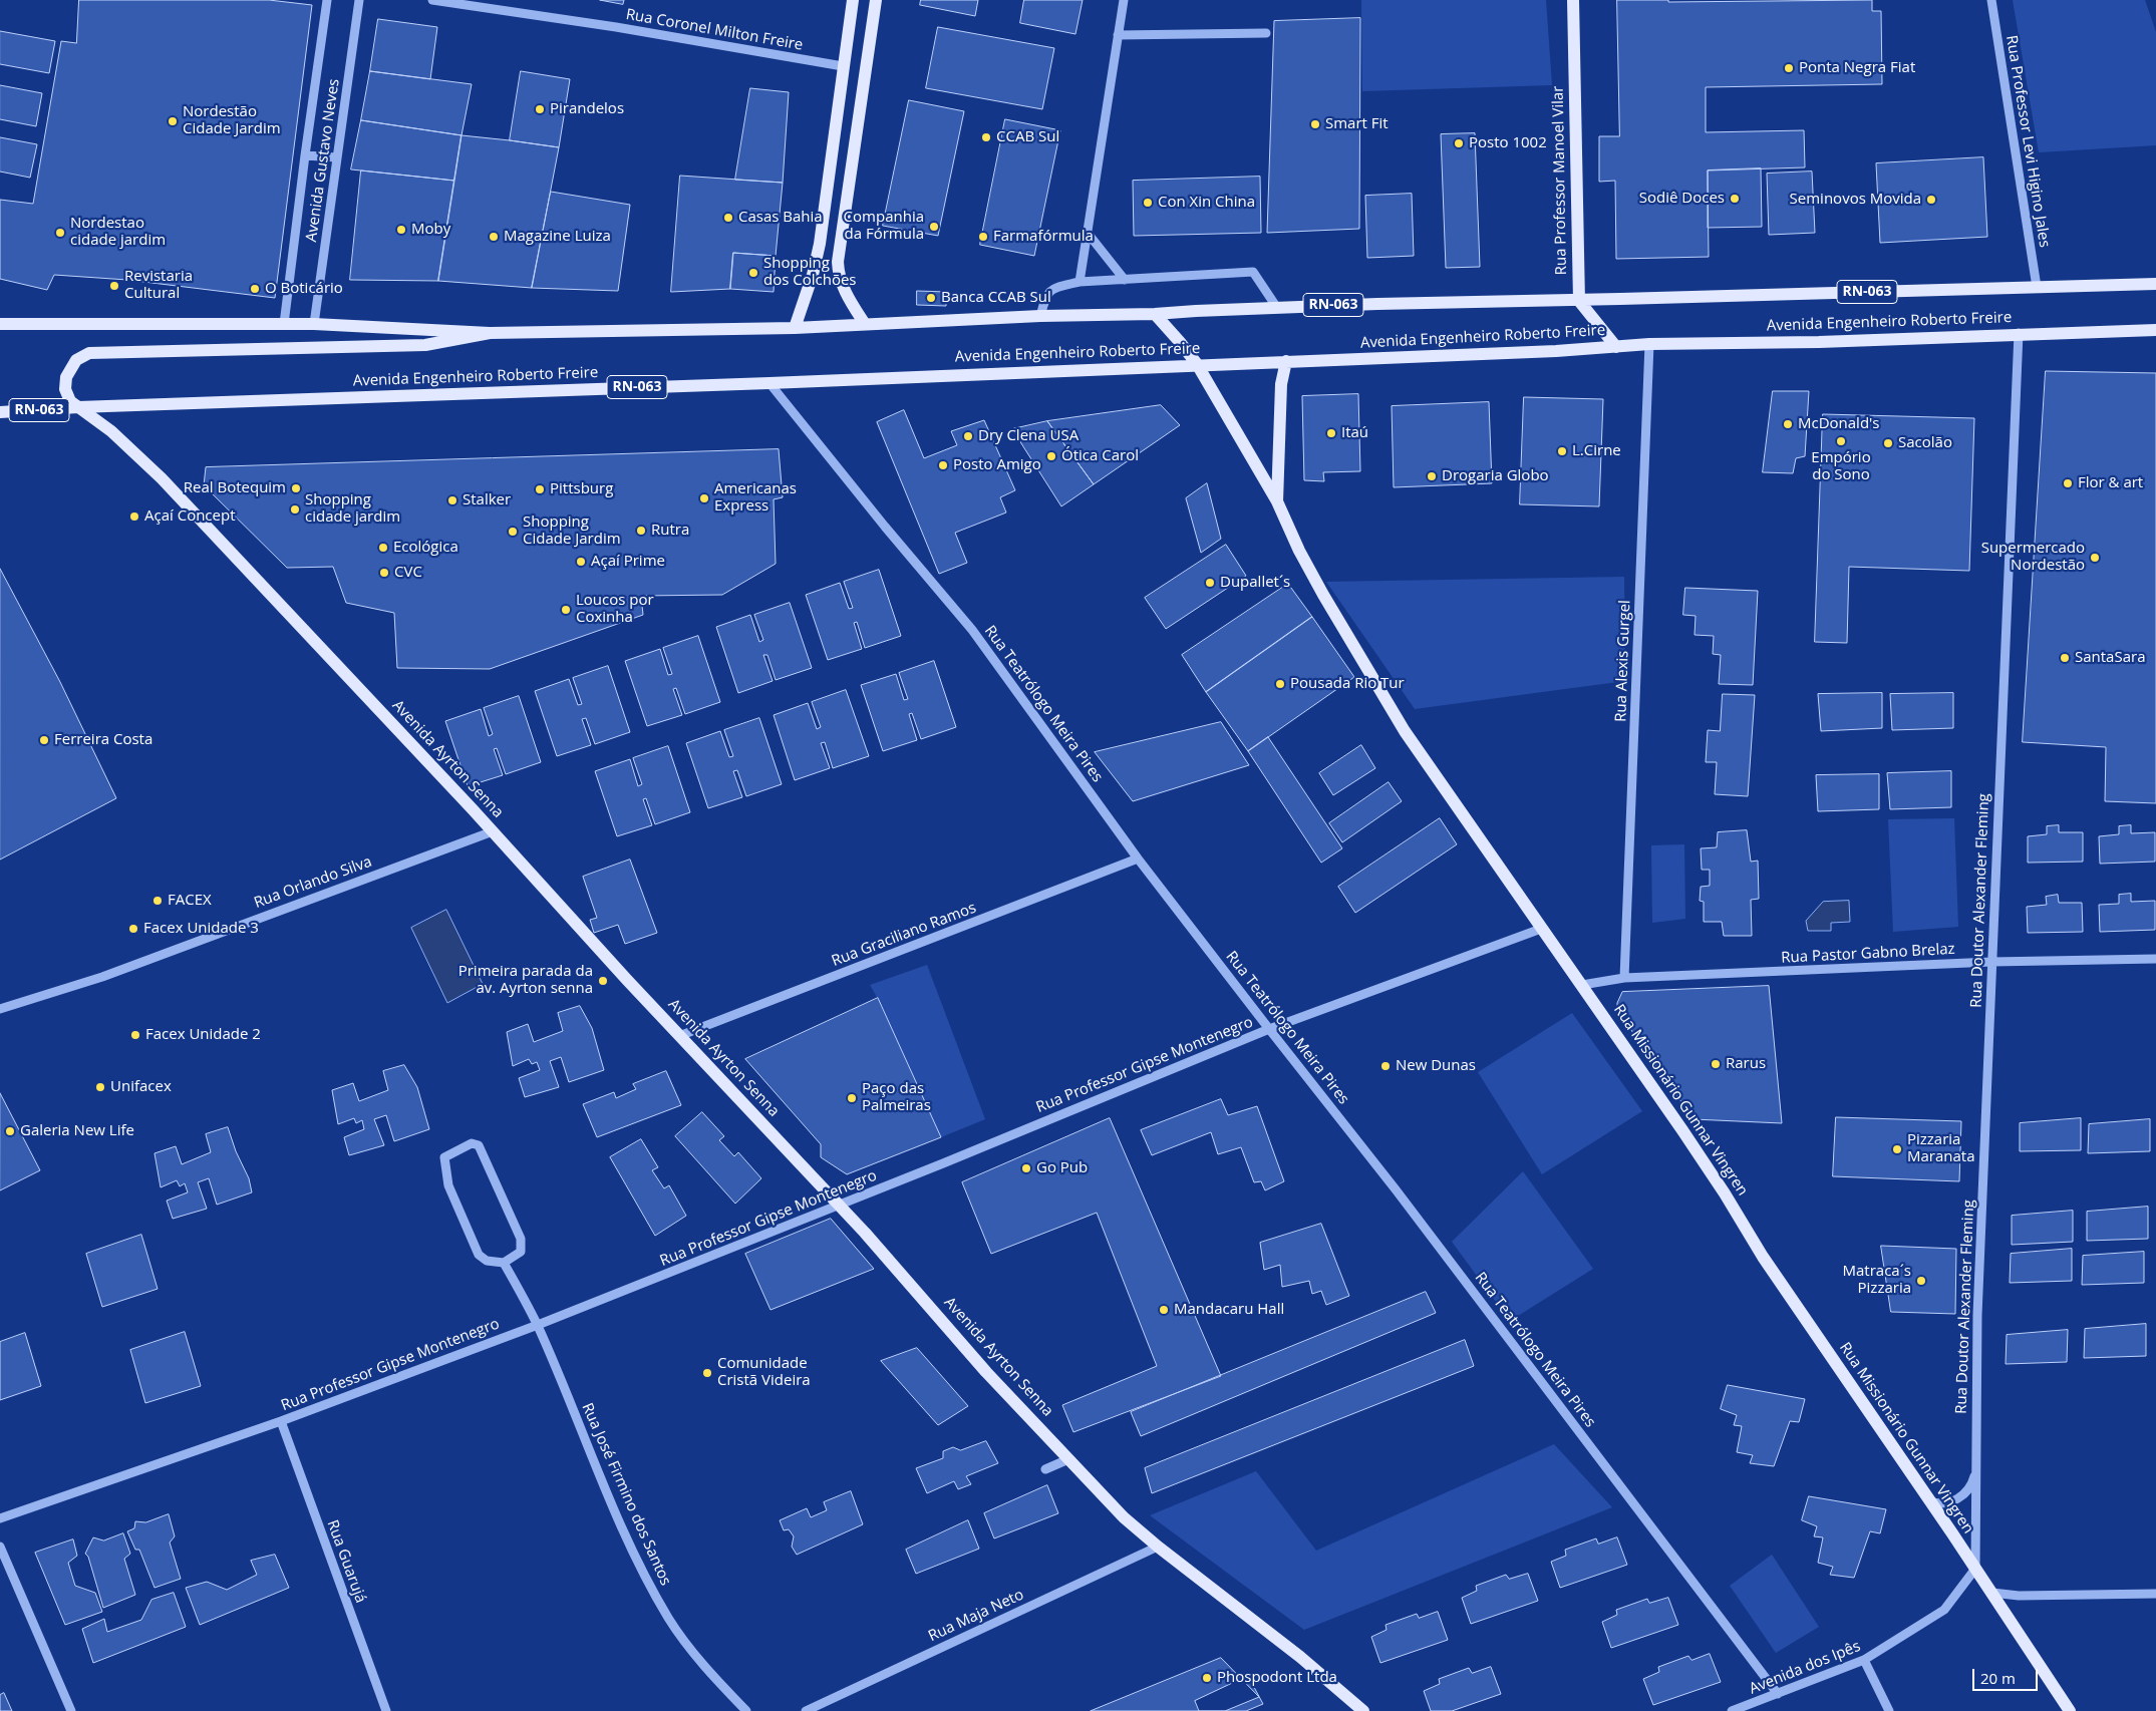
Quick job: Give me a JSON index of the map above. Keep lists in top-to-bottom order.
{
  "streets": {
    "main road": [
      "Rua Professor Manoel Vilar",
      "RN-063",
      "Avenida Engenheiro Roberto Freire",
      "Avenida Ayrton Senna",
      "Rua Missionário Gunnar Vingren"
    ],
    "street": [
      "Rua Coronel Milton Freire",
      "Rua Professor Levi Higino Jales",
      "Avenida Gustavo Neves",
      "Rua Alexis Gurgel",
      "Rua Teatrólogo Meira Pires",
      "Rua Orlando Silva",
      "Rua Doutor Alexander Fleming",
      "Rua Graciliano Ramos",
      "Rua Pastor Gabno Brelaz",
      "Rua Professor Gipse Montenegro",
      "Rua José Firmino dos Santos",
      "Rua Guarujá",
      "Rua Maja Neto",
      "Avenida dos Ipês"
    ]
  },
  "crossings": [
    ["Rua Professor Levi Higino Jales", "Avenida Engenheiro Roberto Freire"],
    ["Avenida Gustavo Neves", "Avenida Engenheiro Roberto Freire"],
    ["Rua Professor Manoel Vilar", "Avenida Engenheiro Roberto Freire"],
    ["Avenida Engenheiro Roberto Freire", "Rua Alexis Gurgel"],
    ["Avenida Engenheiro Roberto Freire", "Rua Teatrólogo Meira Pires"],
    ["Avenida Engenheiro Roberto Freire", "Avenida Ayrton Senna"],
    ["Avenida Engenheiro Roberto Freire", "Rua Doutor Alexander Fleming"],
    ["Avenida Engenheiro Roberto Freire", "Rua Missionário Gunnar Vingren"],
    ["Rua Alexis Gurgel", "Rua Pastor Gabno Brelaz"],
    ["Rua Teatrólogo Meira Pires", "Rua Graciliano Ramos"],
    ["Rua Teatrólogo Meira Pires", "Rua Professor Gipse Montenegro"],
    ["Rua Teatrólogo Meira Pires", "Avenida dos Ipês"],
    ["Avenida Ayrton Senna", "Rua Orlando Silva"],
    ["Avenida Ayrton Senna", "Rua Graciliano Ramos"],
    ["Avenida Ayrton Senna", "Rua Professor Gipse Montenegro"],
    ["Avenida Ayrton Senna", "Rua Maja Neto"],
    ["Rua Doutor Alexander Fleming", "Rua Pastor Gabno Brelaz"],
    ["Rua Doutor Alexander Fleming", "Rua Missionário Gunnar Vingren"],
    ["Rua Doutor Alexander Fleming", "Avenida dos Ipês"],
    ["Rua Pastor Gabno Brelaz", "Rua Missionário Gunnar Vingren"],
    ["Rua Professor Gipse Montenegro", "Rua Missionário Gunnar Vingren"],
    ["Rua Professor Gipse Montenegro", "Rua José Firmino dos Santos"],
    ["Rua Professor Gipse Montenegro", "Rua Guarujá"],
    ["Rua Missionário Gunnar Vingren", "Avenida dos Ipês"]
  ],
  "places": [
    "Ponta Negra Fiat",
    "Pirandelos",
    "Nordestão Cidade Jardim",
    "Smart Fit",
    "CCAB Sul",
    "Posto 1002",
    "Sodiê Doces",
    "Seminovos Movida",
    "Con Xin China",
    "Casas Bahia",
    "Companhia da Fórmula",
    "Moby",
    "Nordestao cidade jardim",
    "Magazine Luiza",
    "Farmafórmula",
    "Shopping dos Colchões",
    "Revistaria Cultural",
    "O Boticário",
    "Banca CCAB Sul",
    "McDonald's",
    "Itaú",
    "Dry Clena USA",
    "Empório do Sono",
    "Sacolão",
    "L.Cirne",
    "Ótica Carol",
    "Posto Amigo",
    "Drogaria Globo",
    "Flor & art",
    "Real Botequim",
    "Pittsburg",
    "Americanas Express",
    "Stalker",
    "Shopping cidade jardim",
    "Açaí Concept",
    "Rutra",
    "Shopping Cidade Jardim",
    "Ecológica",
    "Supermercado Nordestão",
    "Açaí Prime",
    "CVC",
    "Dupallet´s",
    "Loucos por Coxinha",
    "SantaSara",
    "Pousada Rio Tur",
    "Ferreira Costa",
    "FACEX",
    "Facex Unidade 3",
    "Primeira parada da av. Ayrton senna",
    "Facex Unidade 2",
    "Rarus",
    "New Dunas",
    "Unifacex",
    "Paço das Palmeiras",
    "Galeria New Life",
    "Pizzaria Maranata",
    "Go Pub",
    "Matraca´s Pizzaria",
    "Mandacaru Hall",
    "Comunidade Cristã Videira",
    "Phospodont Ltda"
  ],
  "scale_bar": "20 m"
}
